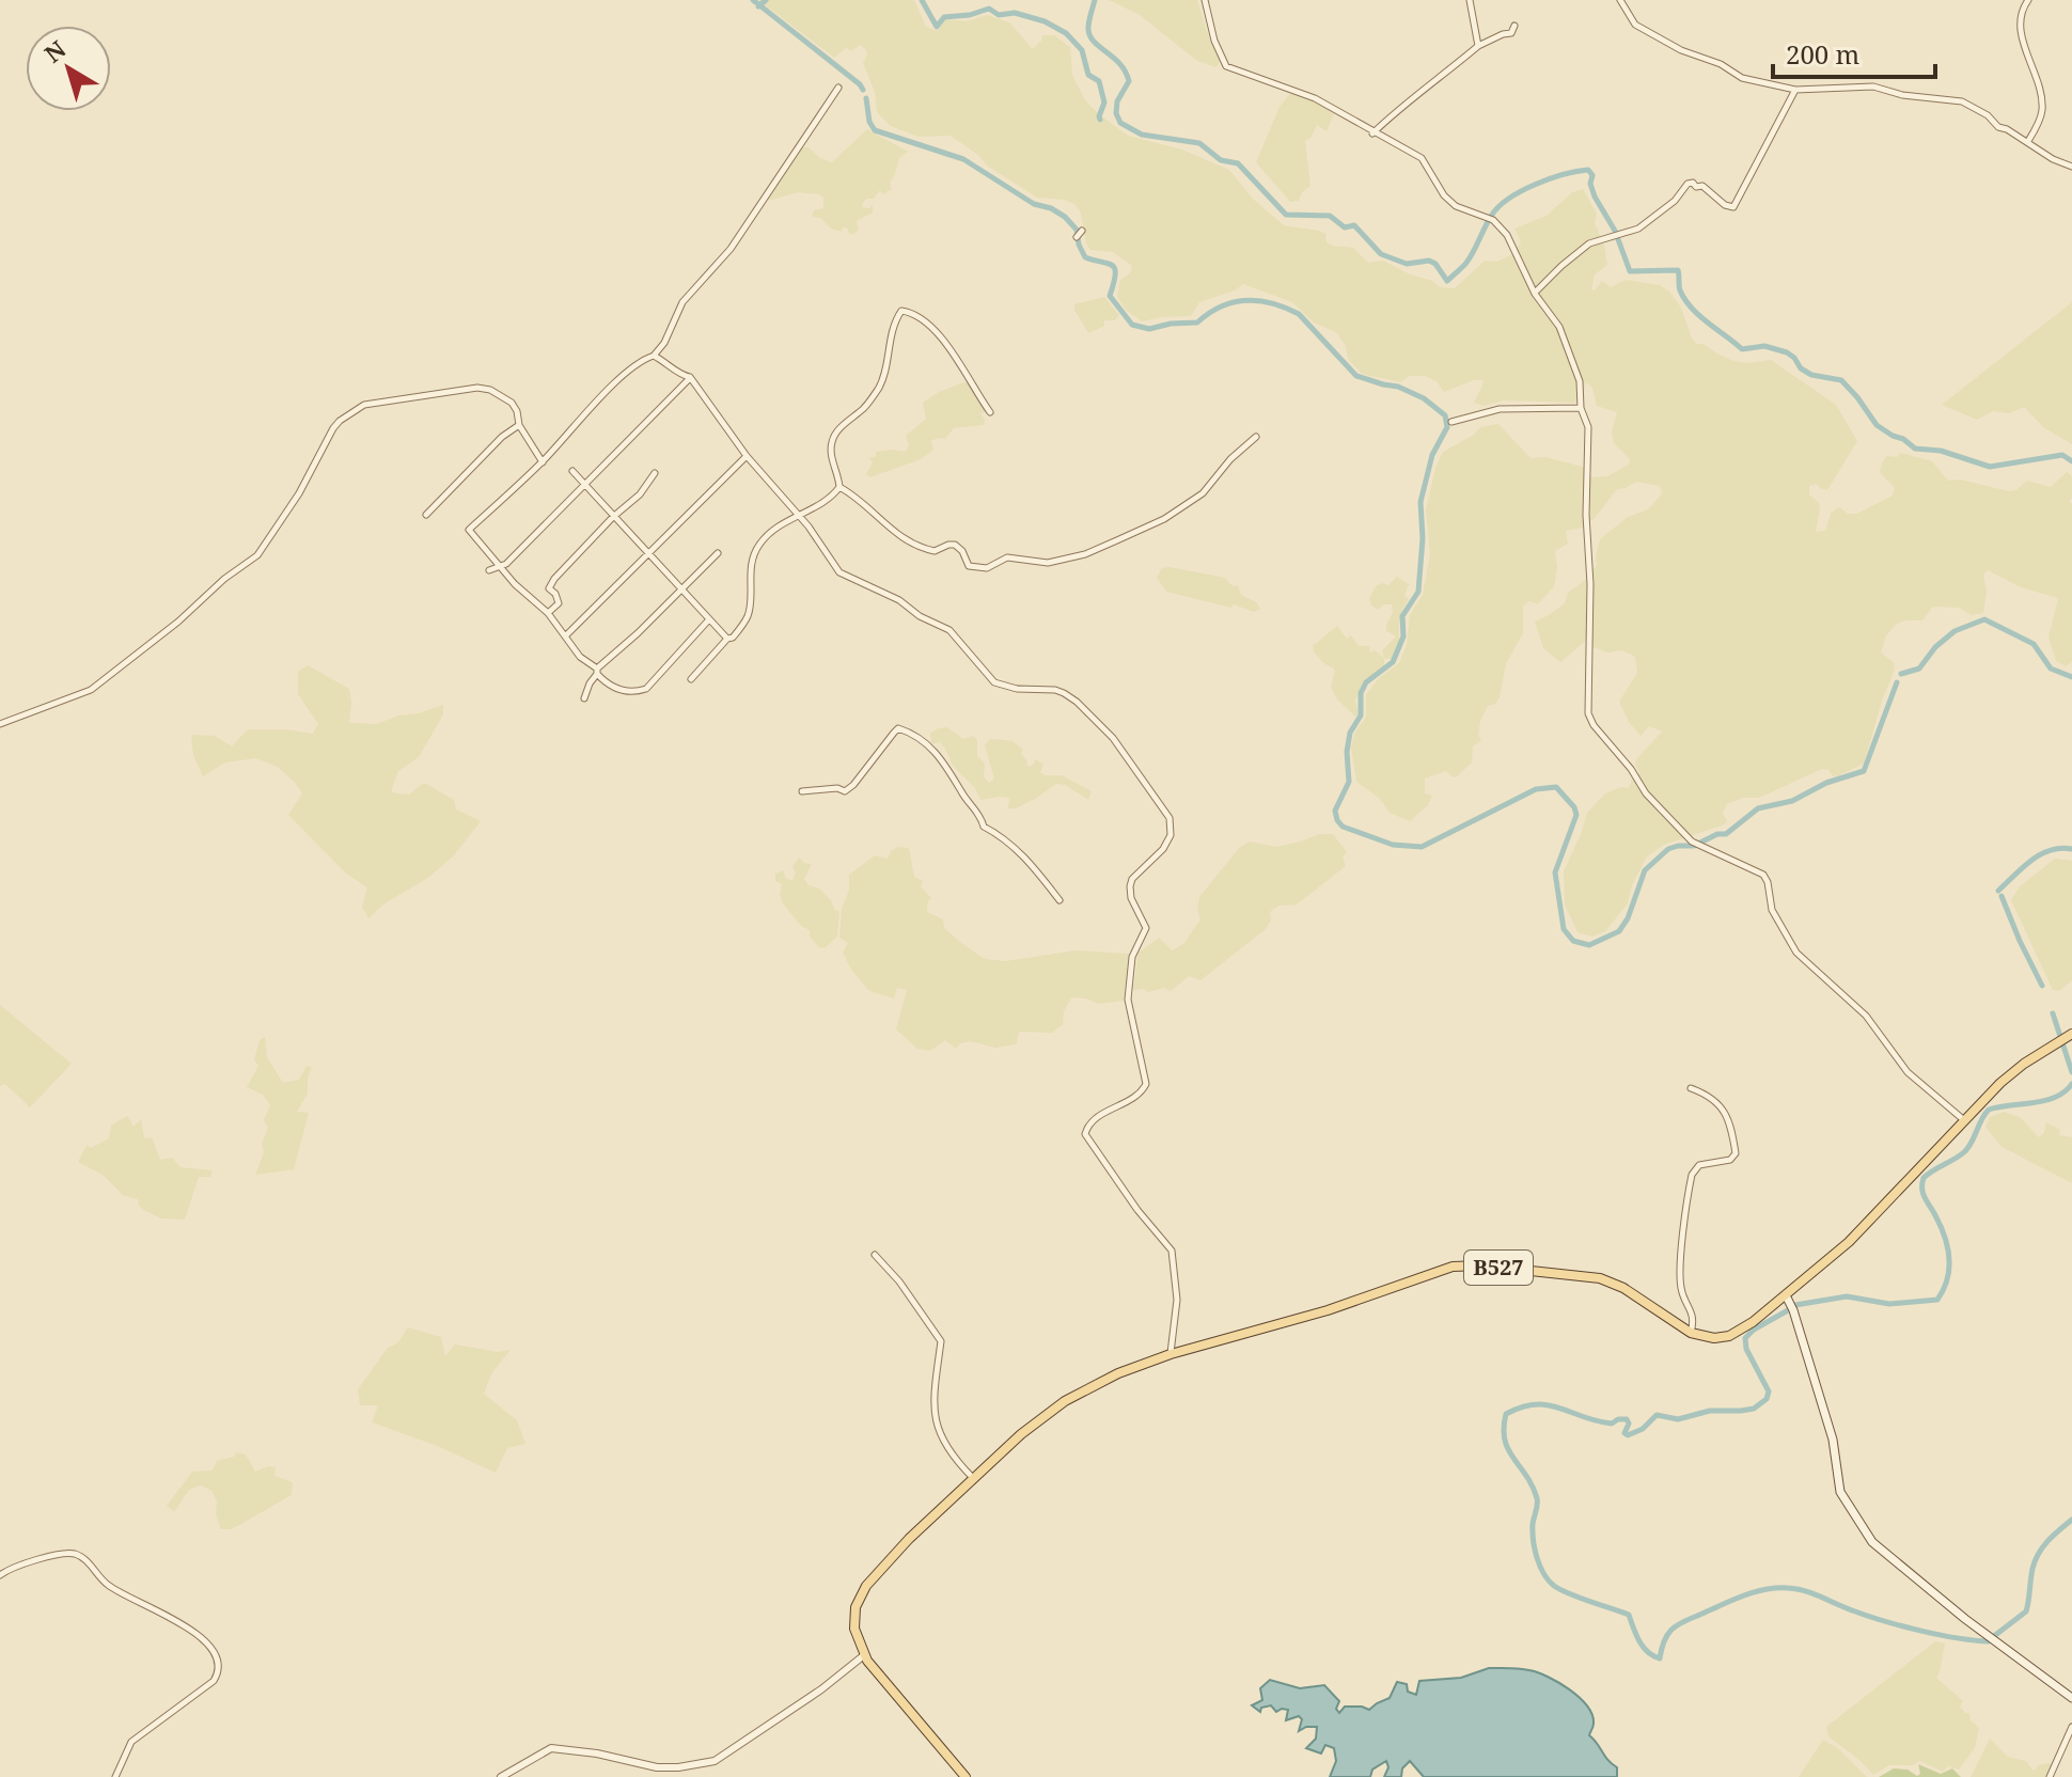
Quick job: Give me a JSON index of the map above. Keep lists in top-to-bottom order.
{
  "streets": {
    "main road": ["B527"]
  },
  "scale_bar": "200 m",
  "north": "top left"
}
